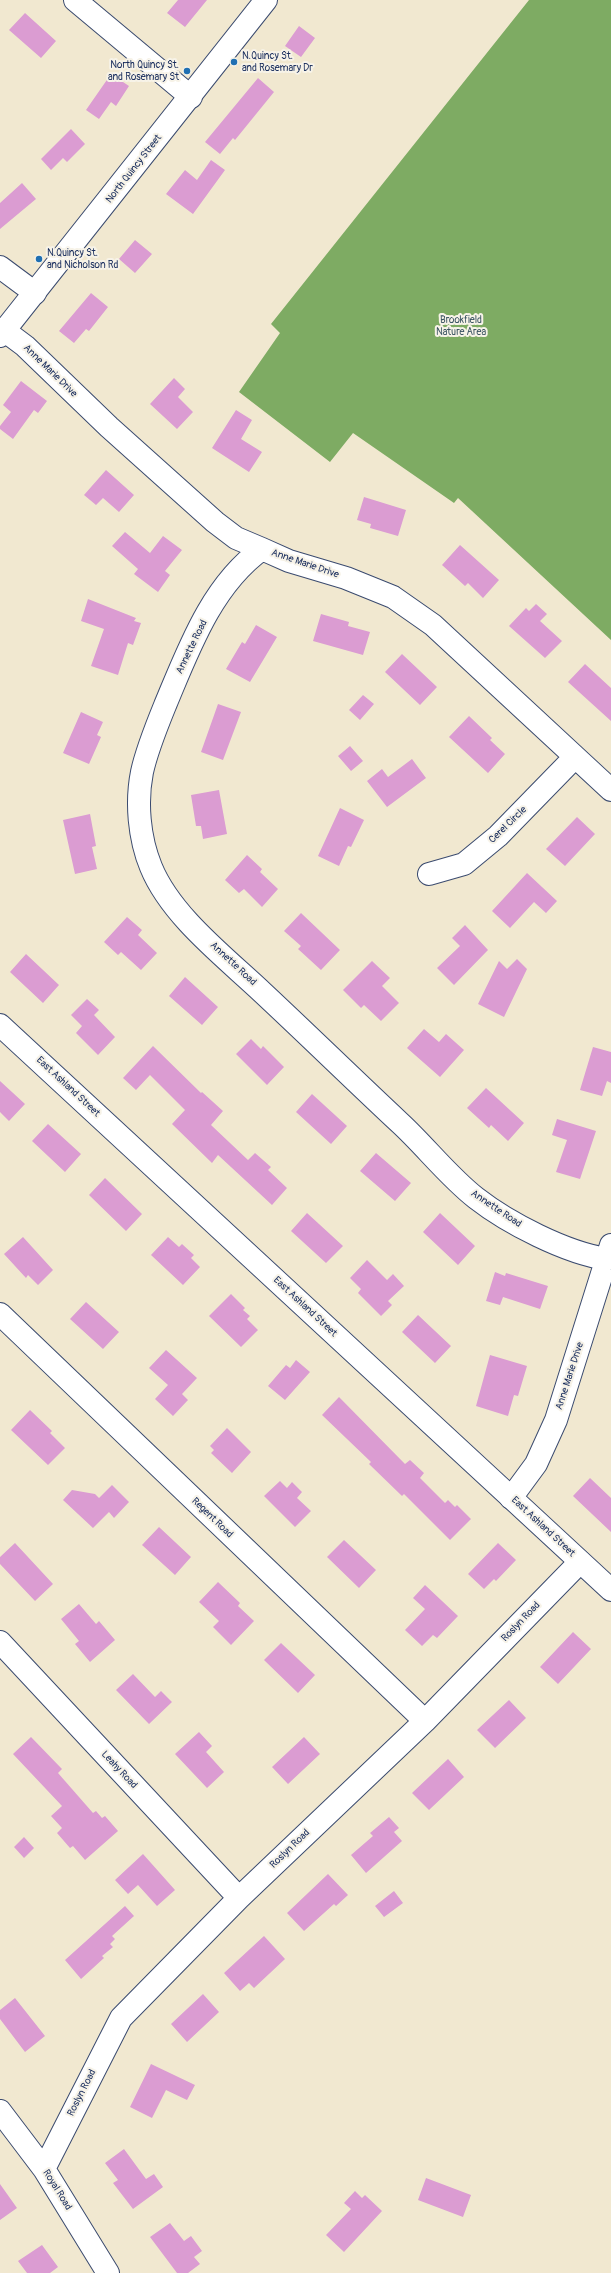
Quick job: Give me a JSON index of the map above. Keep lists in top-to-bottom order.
{
  "streets": {
    "street": [
      "North Quincy Street",
      "Anne Marie Drive",
      "Annette Road",
      "Cerel Circle",
      "East Ashland Street",
      "Regent Road",
      "Roslyn Road",
      "Leahy Road",
      "Royal Road"
    ]
  },
  "crossings": [
    ["North Quincy Street", "Anne Marie Drive"],
    ["Anne Marie Drive", "Annette Road"],
    ["Anne Marie Drive", "Cerel Circle"],
    ["Anne Marie Drive", "East Ashland Street"],
    ["East Ashland Street", "Roslyn Road"],
    ["Regent Road", "Roslyn Road"],
    ["Roslyn Road", "Leahy Road"],
    ["Roslyn Road", "Royal Road"]
  ],
  "parks": ["Brookfield Nature Area"],
  "places": ["N.Quincy St. and Rosemary Dr", "North Quincy St. and Rosemary St", "N.Quincy St. and Nicholson Rd"]
}
